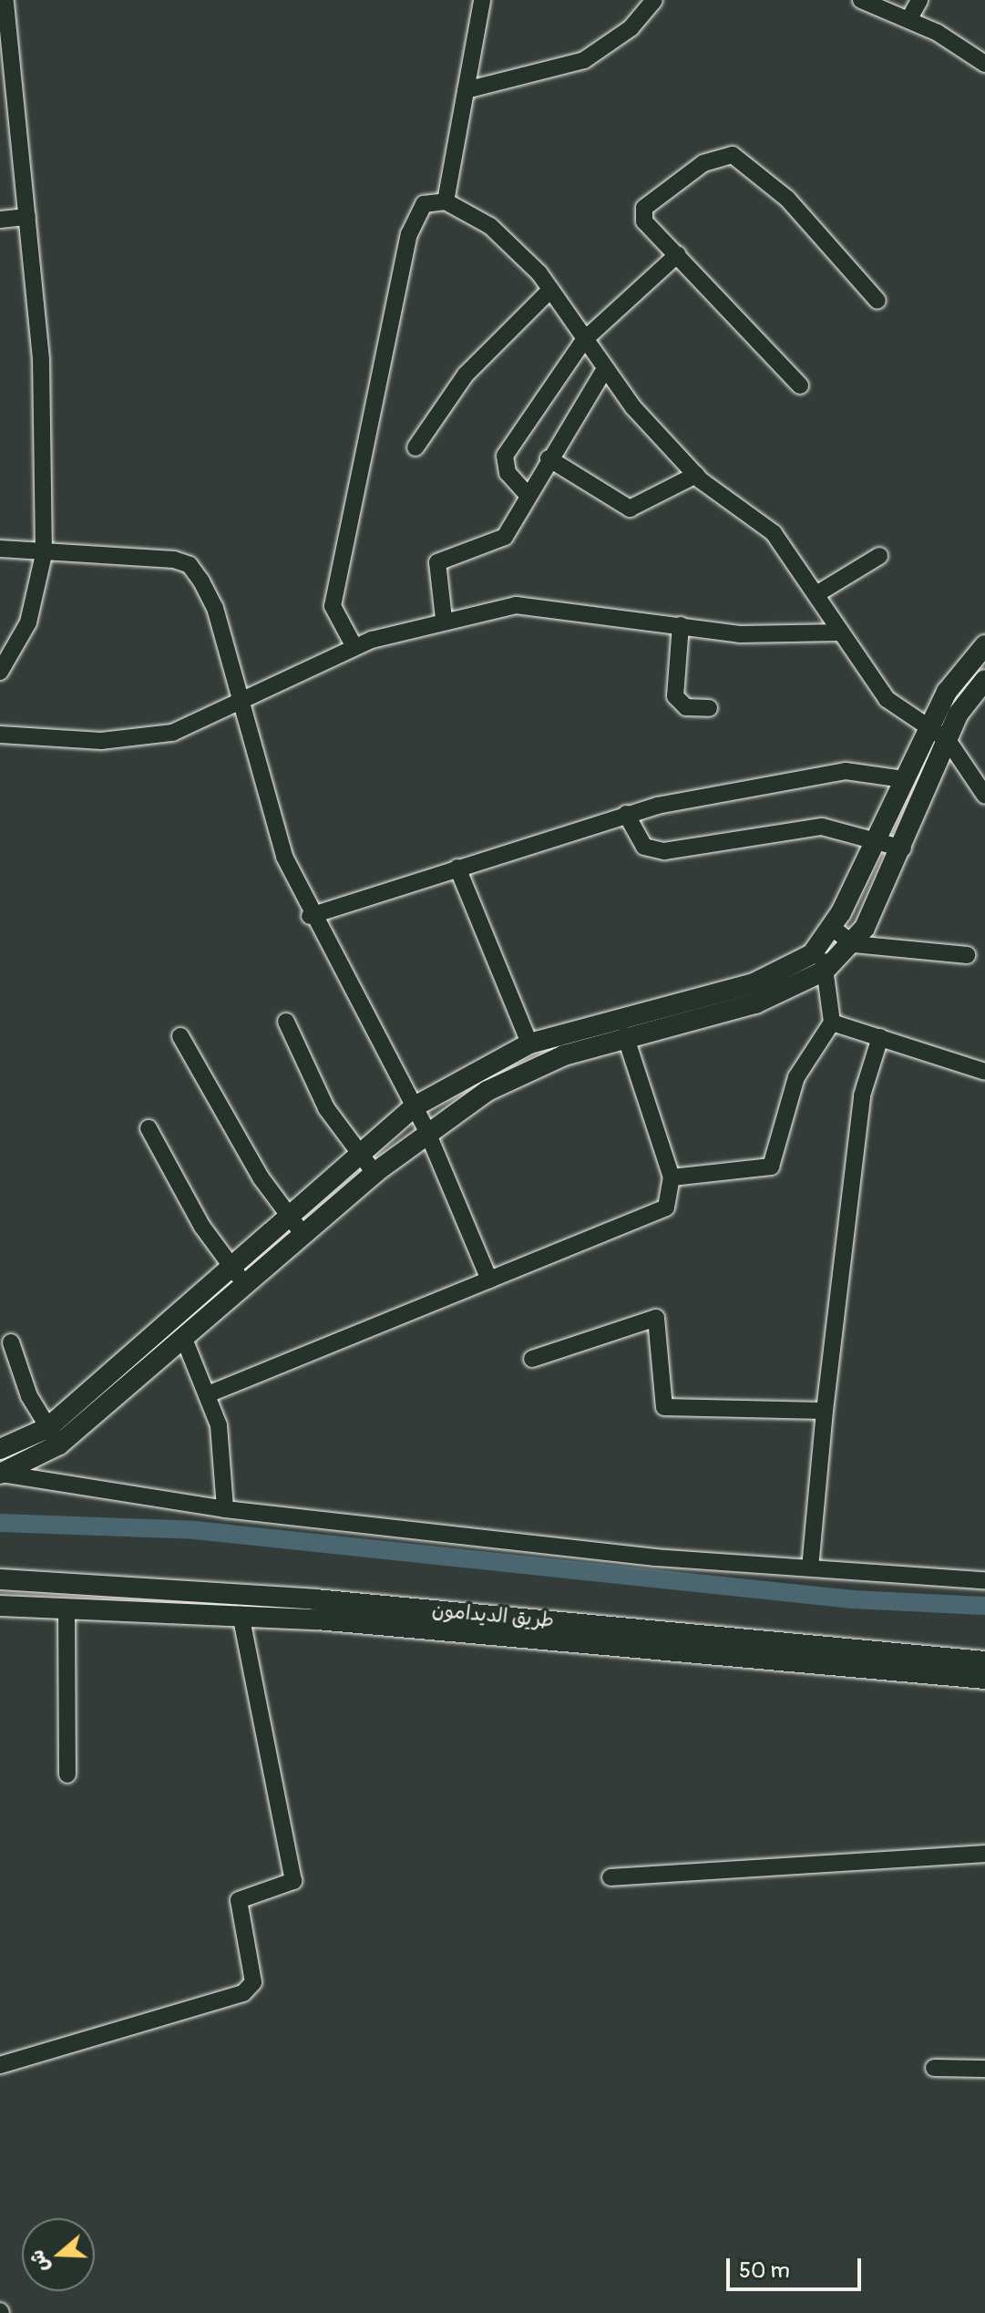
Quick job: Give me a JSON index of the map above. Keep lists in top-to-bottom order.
{
  "streets": {
    "street": ["طريق الديدامون"]
  },
  "scale_bar": "50 m",
  "north": "left"
}
